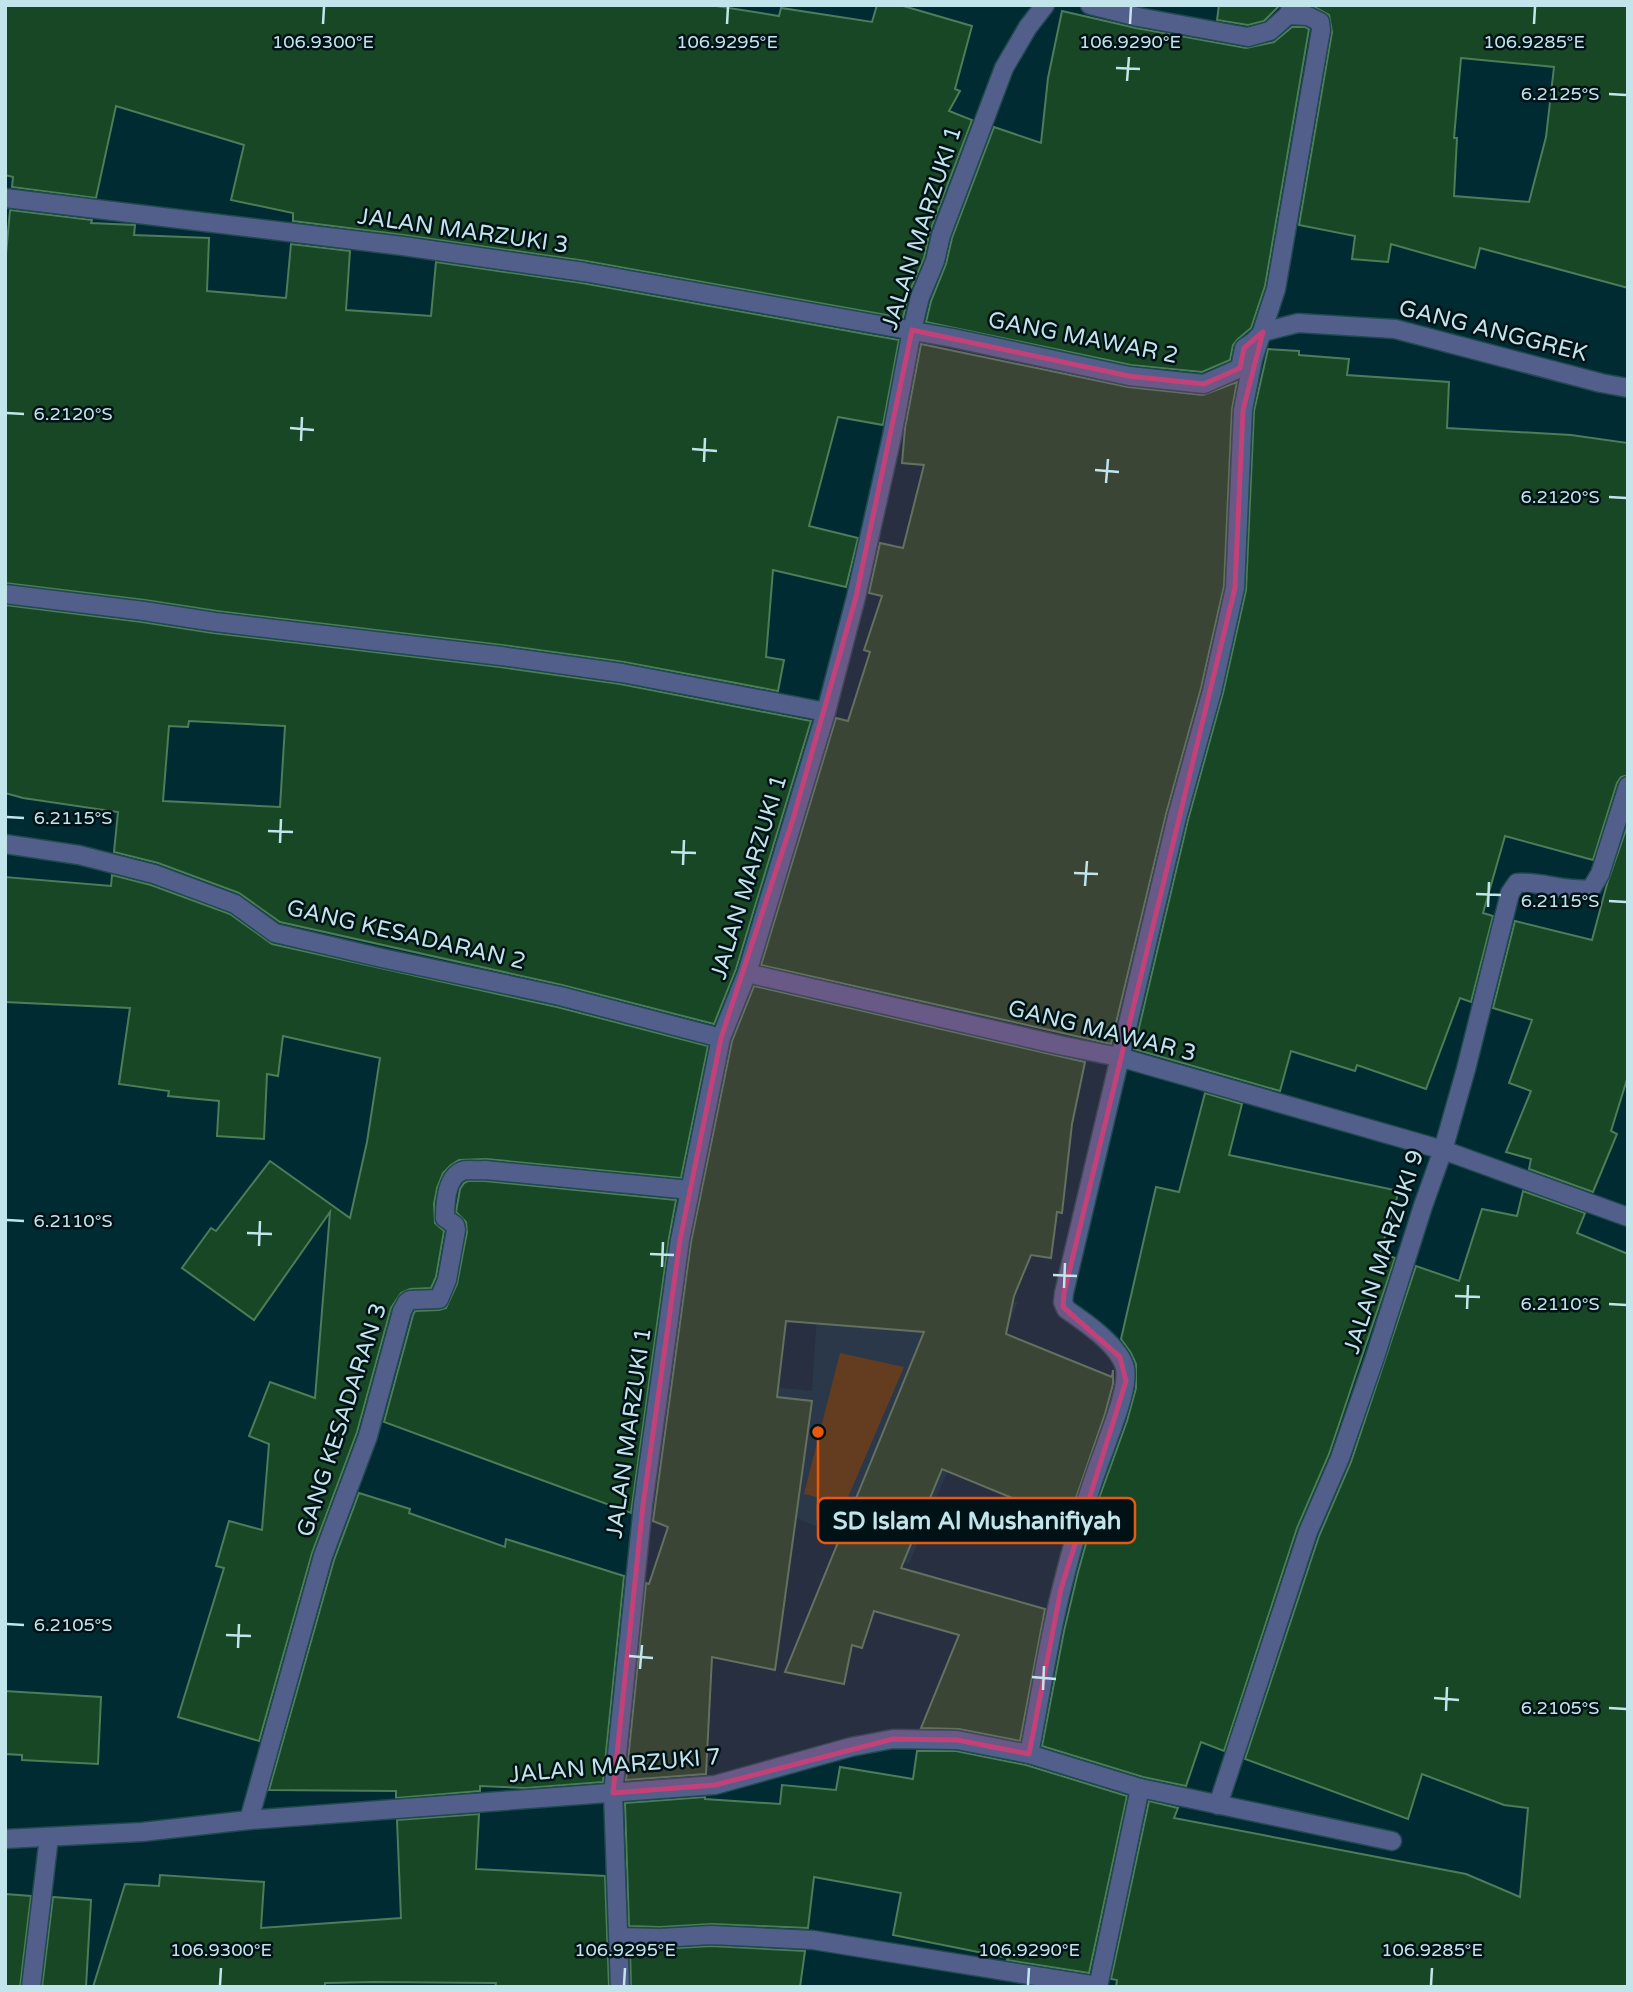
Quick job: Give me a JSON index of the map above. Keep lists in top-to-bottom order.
{
  "streets": {
    "street": [
      "JALAN MARZUKI 1",
      "JALAN MARZUKI 3",
      "GANG ANGGREK",
      "GANG MAWAR 2",
      "GANG KESADARAN 2",
      "GANG MAWAR 3",
      "JALAN MARZUKI 9",
      "GANG KESADARAN 3",
      "JALAN MARZUKI 7"
    ]
  },
  "crossings": [
    ["JALAN MARZUKI 1", "JALAN MARZUKI 3"],
    ["JALAN MARZUKI 1", "GANG MAWAR 2"],
    ["JALAN MARZUKI 1", "GANG KESADARAN 2"],
    ["JALAN MARZUKI 1", "GANG MAWAR 3"],
    ["JALAN MARZUKI 1", "GANG KESADARAN 3"],
    ["JALAN MARZUKI 1", "JALAN MARZUKI 7"],
    ["JALAN MARZUKI 3", "GANG MAWAR 2"],
    ["GANG ANGGREK", "GANG MAWAR 2"],
    ["GANG MAWAR 3", "JALAN MARZUKI 9"],
    ["JALAN MARZUKI 9", "JALAN MARZUKI 7"],
    ["GANG KESADARAN 3", "JALAN MARZUKI 7"]
  ],
  "places": ["SD Islam Al Mushanifiyah"],
  "coordinates": [
    "106.9300°E",
    "106.9295°E",
    "106.9290°E",
    "106.9285°E",
    "6.2125°S",
    "6.2120°S",
    "6.2115°S",
    "6.2110°S",
    "6.2105°S"
  ]
}
